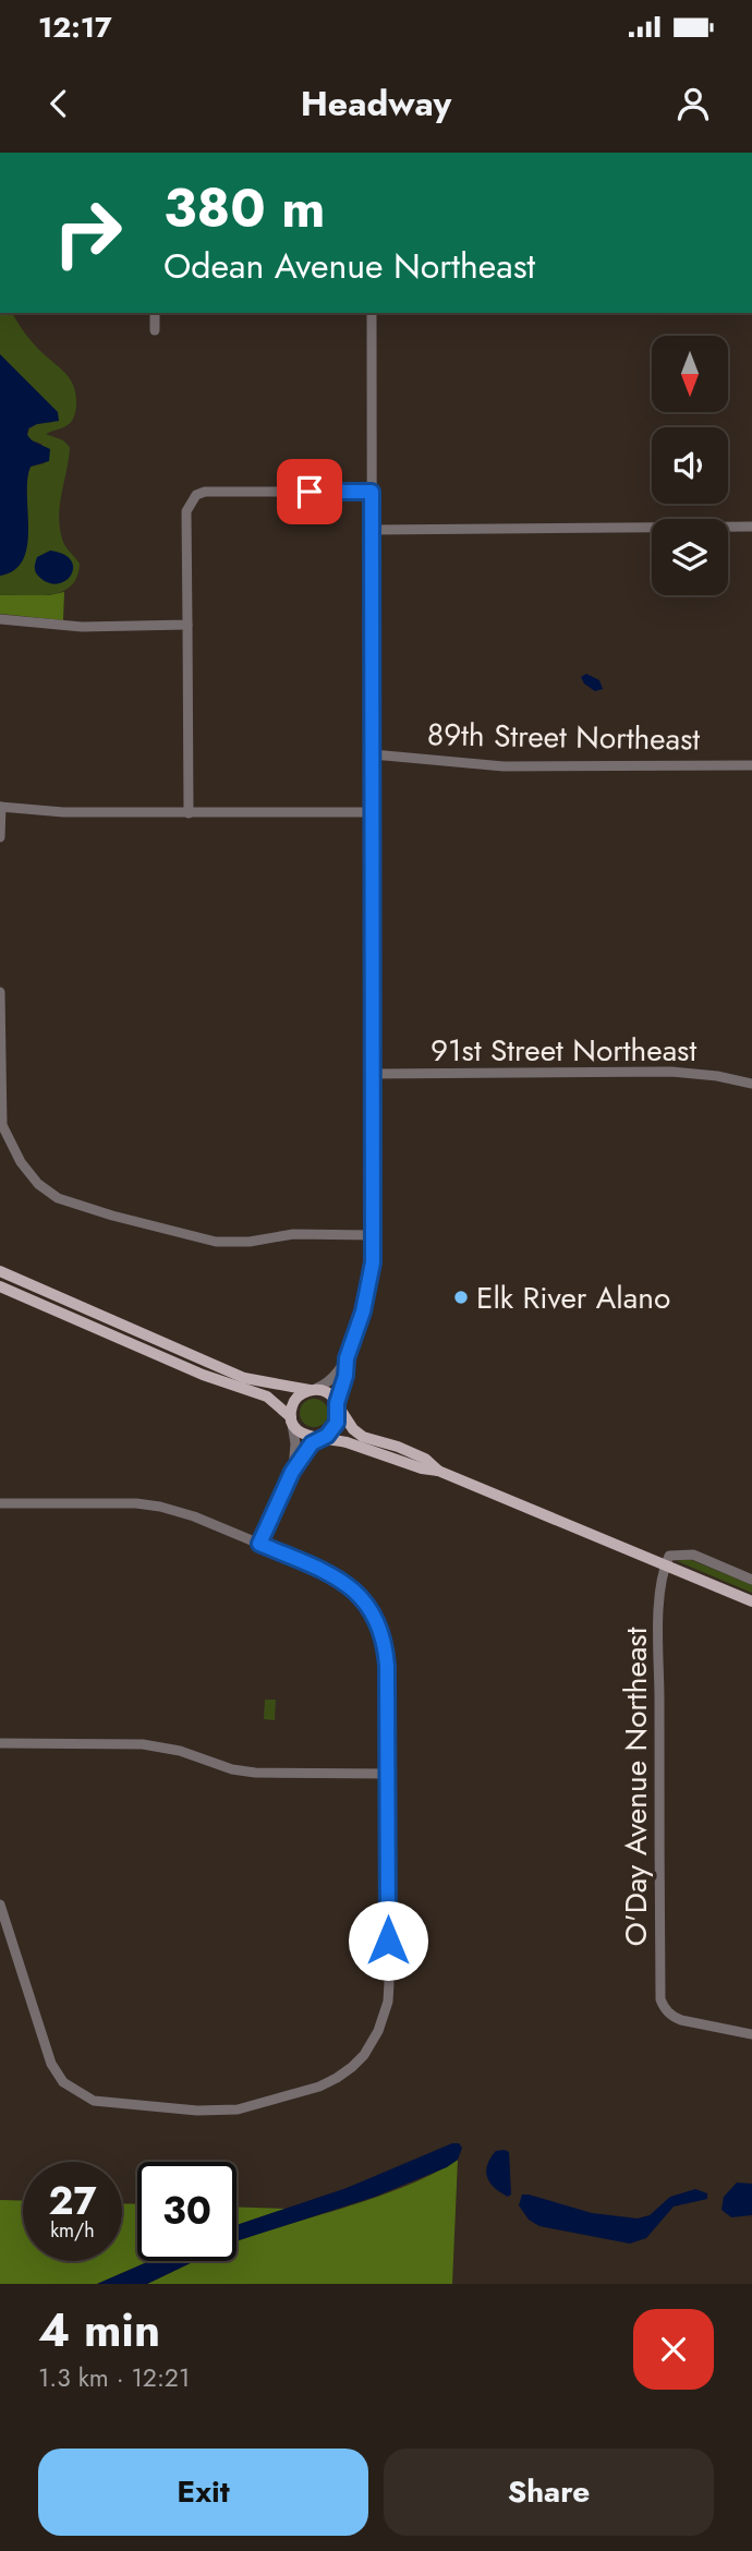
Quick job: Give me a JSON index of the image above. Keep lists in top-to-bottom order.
{
  "streets": {
    "street": ["89th Street Northeast", "91st Street Northeast", "O'Day Avenue Northeast"]
  },
  "places": ["Elk River Alano"],
  "north": "bottom",
  "page": {
    "status": "12:17",
    "header": "Headway",
    "turn": ["380 m", "Odean Avenue Northeast"],
    "speed": "27 km/h",
    "limit": "30",
    "heading": ["4 min", "1.3 km · 12:21"],
    "buttons": ["Exit", "Share"]
  }
}
